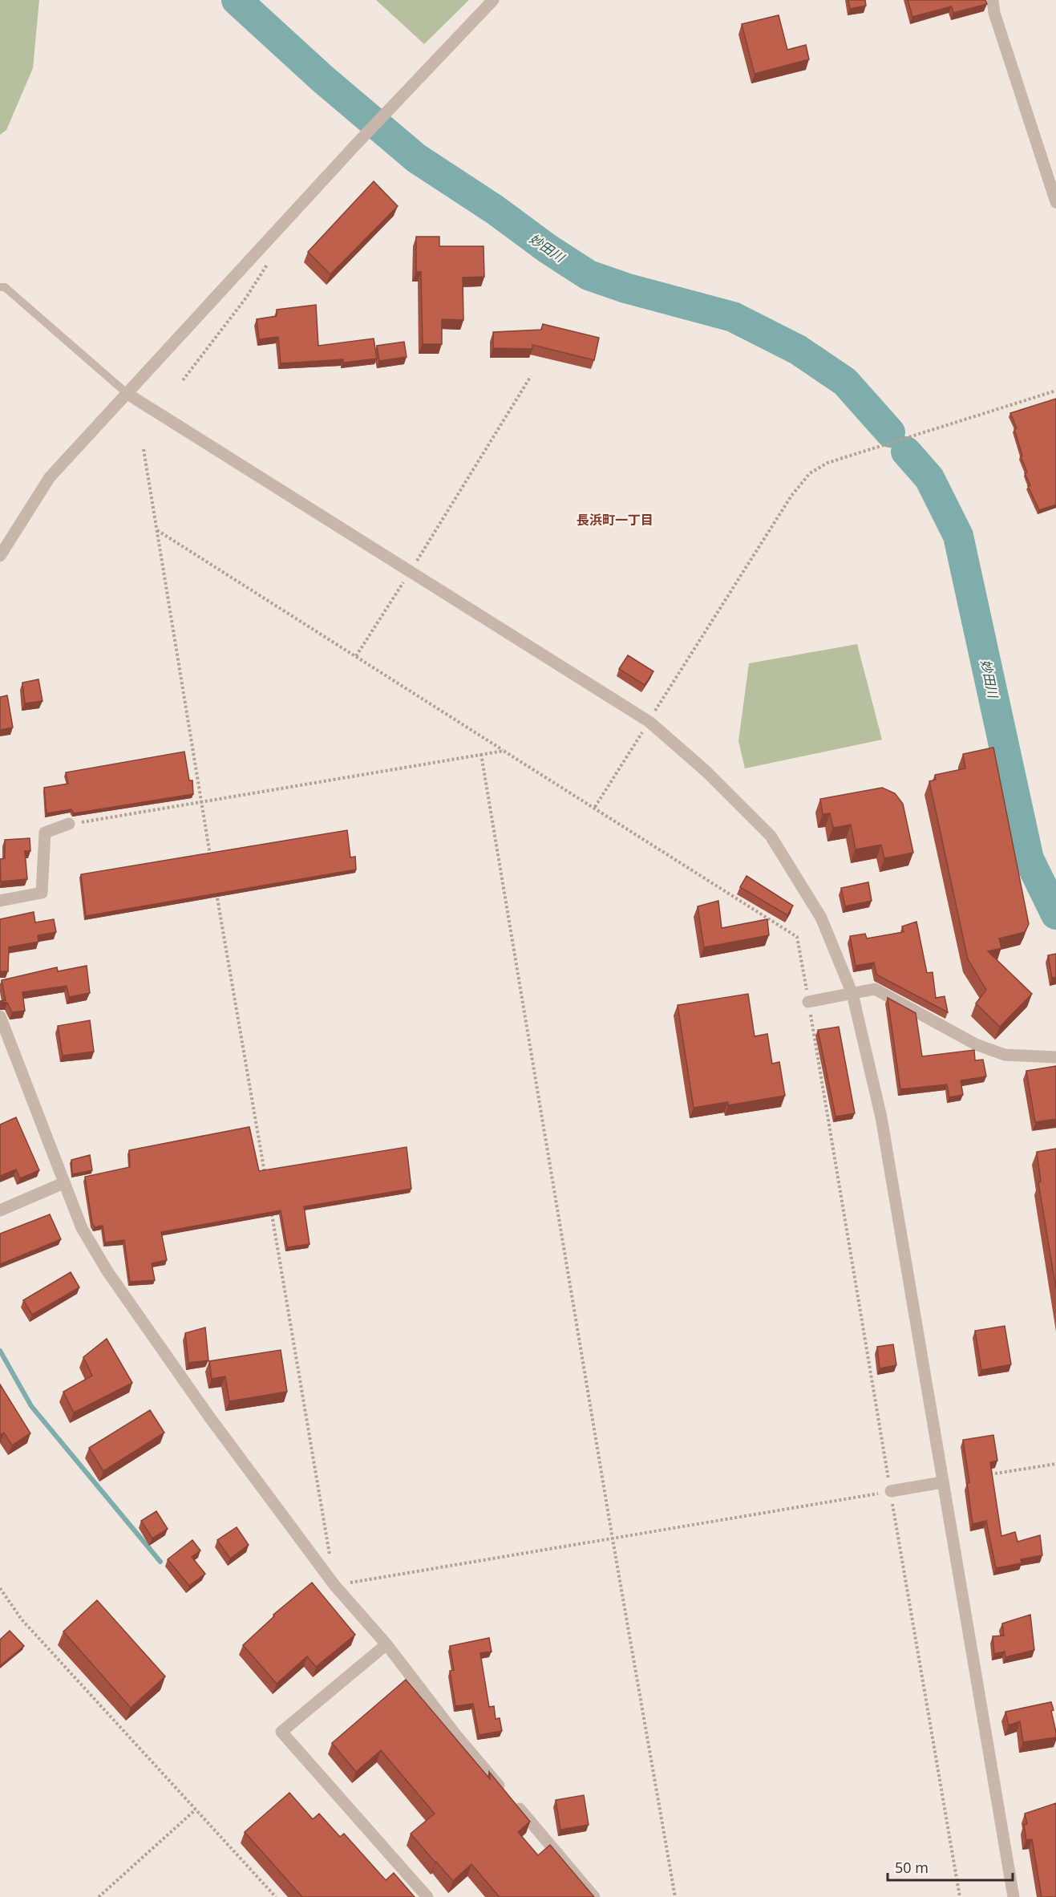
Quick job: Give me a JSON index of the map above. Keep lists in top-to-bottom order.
{
  "districts": ["長浜町一丁目"],
  "water": ["妙田川"],
  "scale_bar": "50 m"
}
